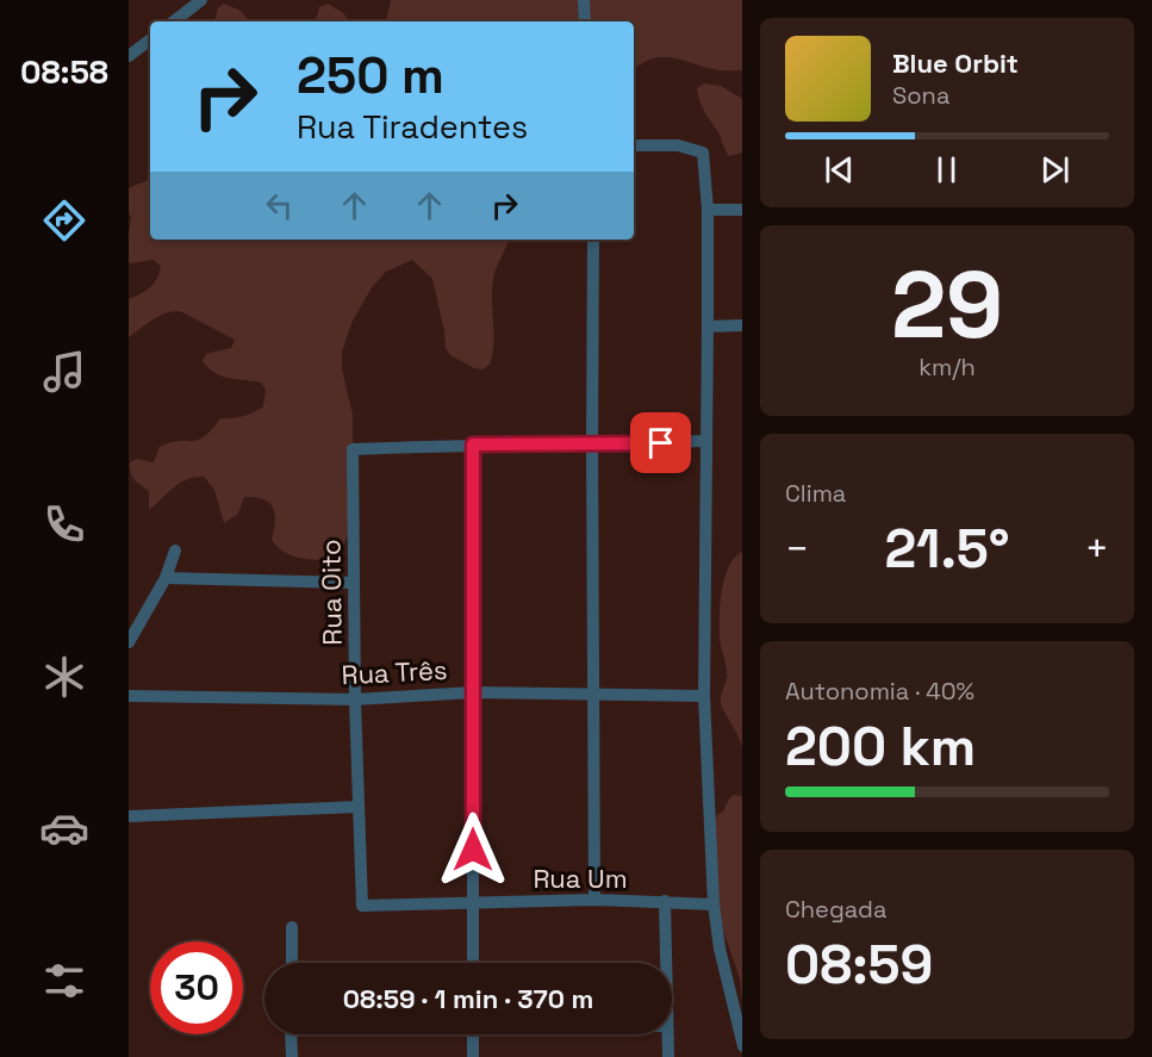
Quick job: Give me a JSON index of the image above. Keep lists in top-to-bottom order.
{
  "streets": {
    "street": ["Rua Oito", "Rua Três", "Rua Um"]
  },
  "crossings": [
    ["Rua Oito", "Rua Três"],
    ["Rua Oito", "Rua Um"]
  ],
  "page": {
    "tabs": "08:58",
    "turn": ["250 m", "Rua Tiradentes"],
    "song": ["Blue Orbit", "Sona"],
    "tile": [
      ["29", "km/h"],
      "Clima",
      ["Autonomia · 40%", "200 km"],
      ["Chegada", "08:59"]
    ],
    "heat": ["−", "21.5°", "+"],
    "limit": "30",
    "trip": "08:59 · 1 min · 370 m"
  }
}
